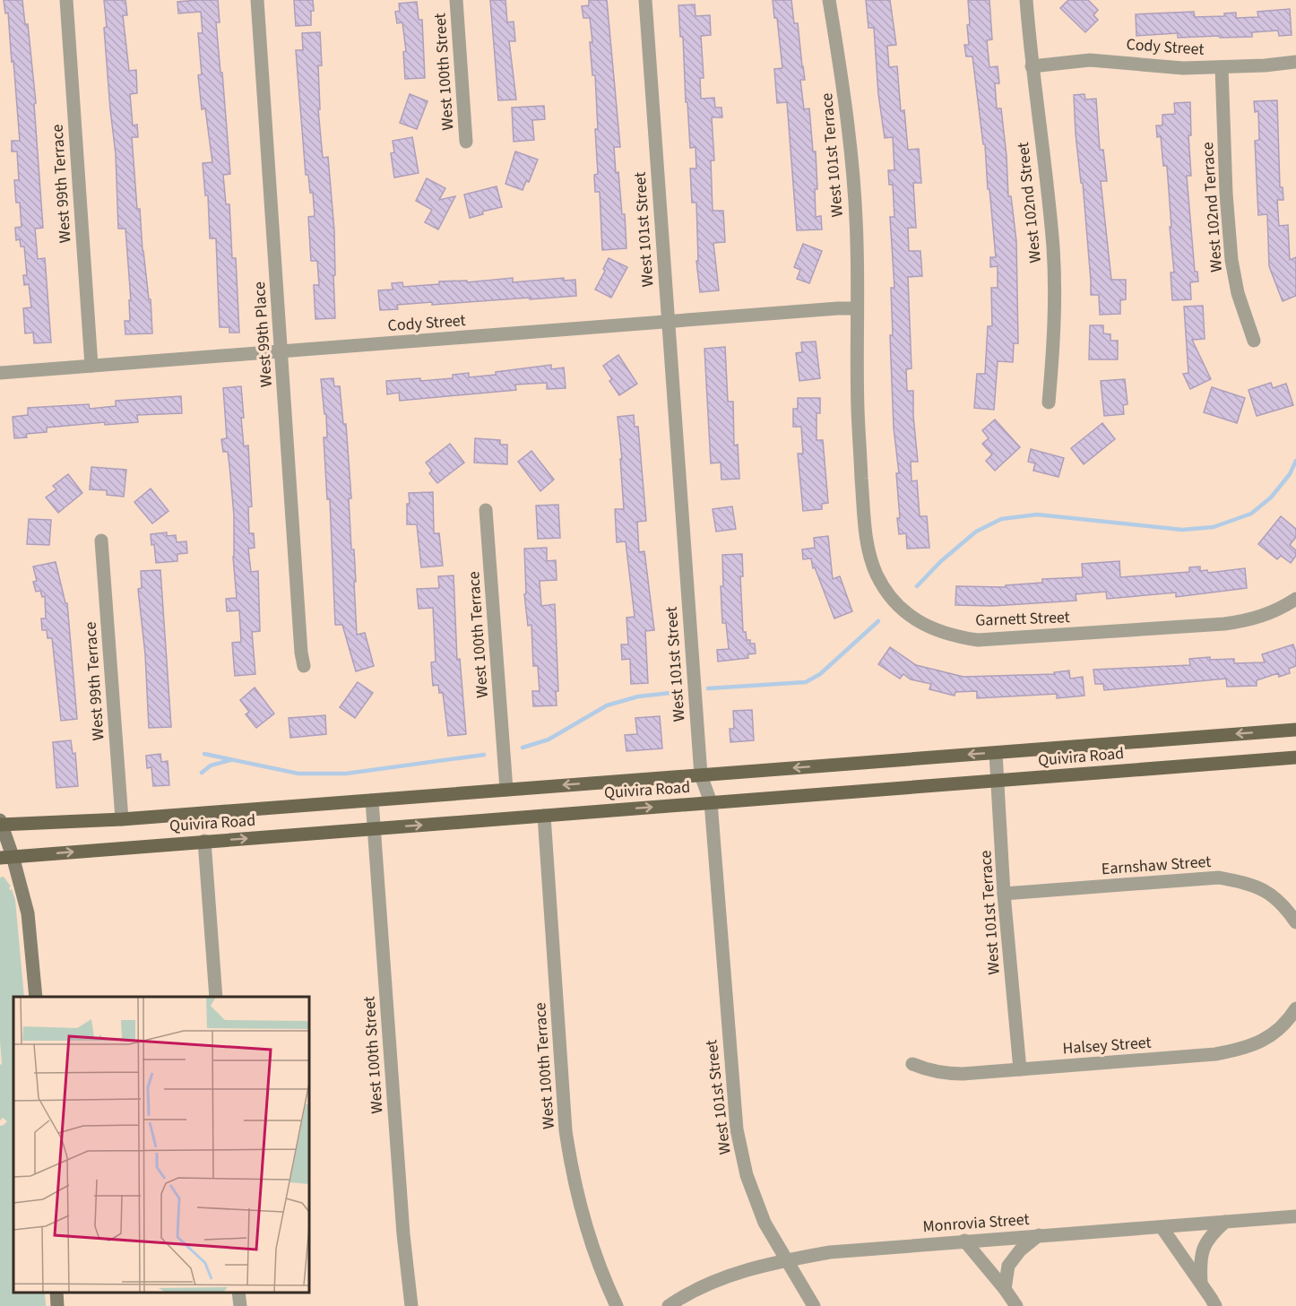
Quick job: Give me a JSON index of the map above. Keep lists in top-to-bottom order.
{
  "streets": {
    "main road": ["Quivira Road"],
    "street": [
      "Cody Street",
      "West 100th Street",
      "West 101st Terrace",
      "West 99th Terrace",
      "West 102nd Street",
      "West 102nd Terrace",
      "West 101st Street",
      "West 99th Place",
      "Garnett Street",
      "West 100th Terrace",
      "Earnshaw Street",
      "Halsey Street",
      "Monrovia Street"
    ]
  },
  "crossings": [
    ["Cody Street", "West 101st Terrace"],
    ["Cody Street", "West 99th Terrace"],
    ["Cody Street", "West 102nd Street"],
    ["Cody Street", "West 102nd Terrace"],
    ["Cody Street", "West 101st Street"],
    ["Cody Street", "West 99th Place"],
    ["Cody Street", "Garnett Street"],
    ["West 100th Street", "Quivira Road"],
    ["West 101st Terrace", "Garnett Street"],
    ["West 101st Terrace", "Quivira Road"],
    ["West 101st Terrace", "Earnshaw Street"],
    ["West 101st Terrace", "Halsey Street"],
    ["West 99th Terrace", "Quivira Road"],
    ["West 101st Street", "Quivira Road"],
    ["West 101st Street", "Monrovia Street"],
    ["West 100th Terrace", "Quivira Road"]
  ]
}
